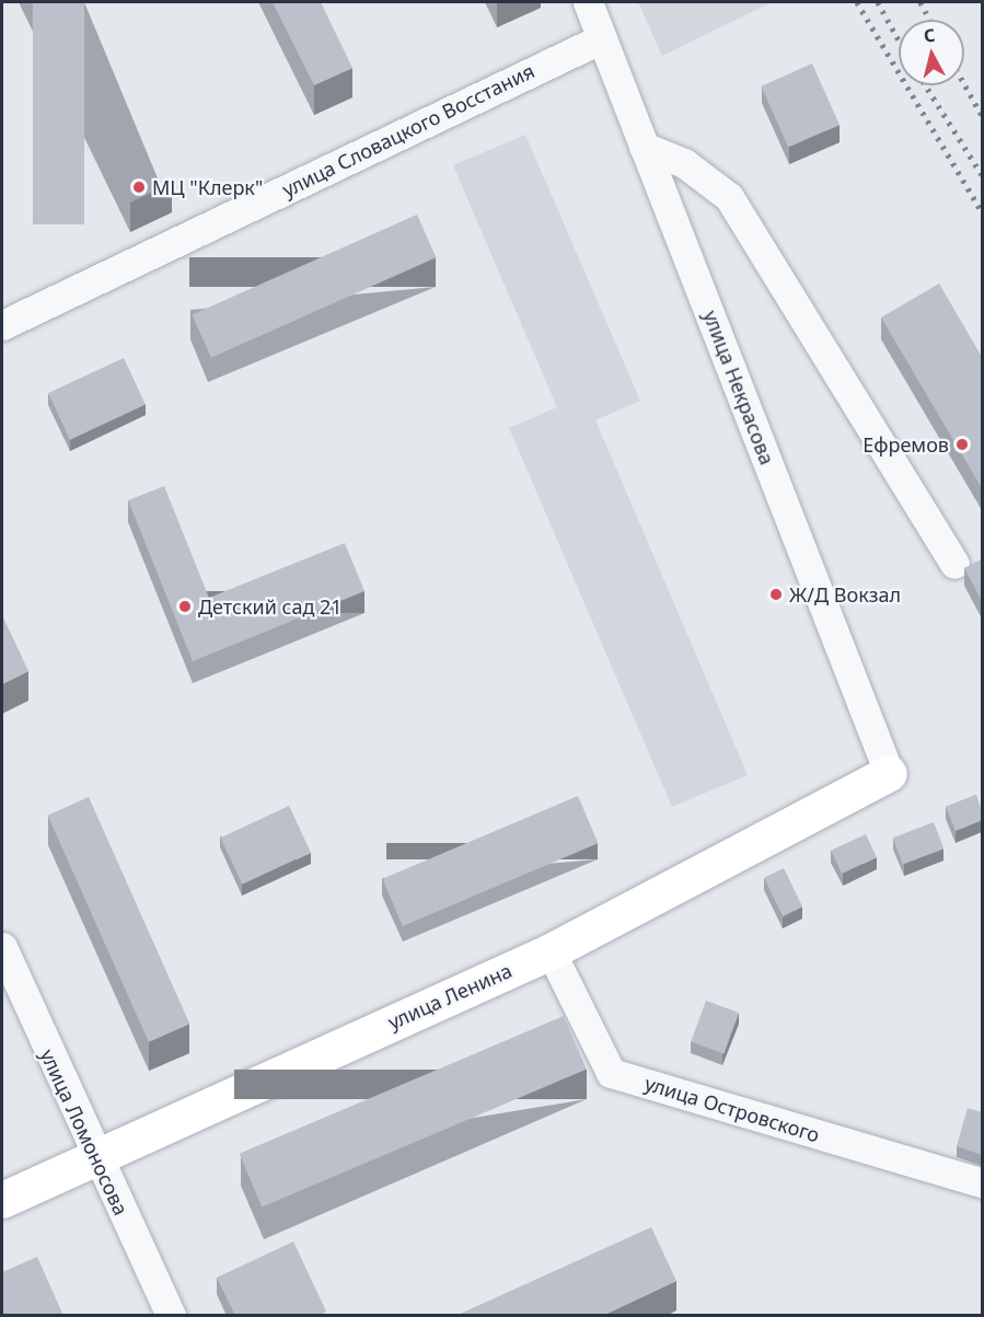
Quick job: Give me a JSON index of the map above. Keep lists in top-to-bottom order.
{
  "streets": {
    "main road": ["улица Ленина"],
    "street": [
      "улица Словацкого Восстания",
      "улица Некрасова",
      "улица Островского",
      "улица Ломоносова"
    ]
  },
  "crossings": [
    ["улица Словацкого Восстания", "улица Некрасова"],
    ["улица Некрасова", "улица Ленина"],
    ["улица Ленина", "улица Островского"],
    ["улица Ленина", "улица Ломоносова"]
  ],
  "places": [
    "МЦ \"Клерк\"",
    "Ефремов",
    "Ж/Д Вокзал",
    "Детский сад 21"
  ],
  "north": "top"
}
